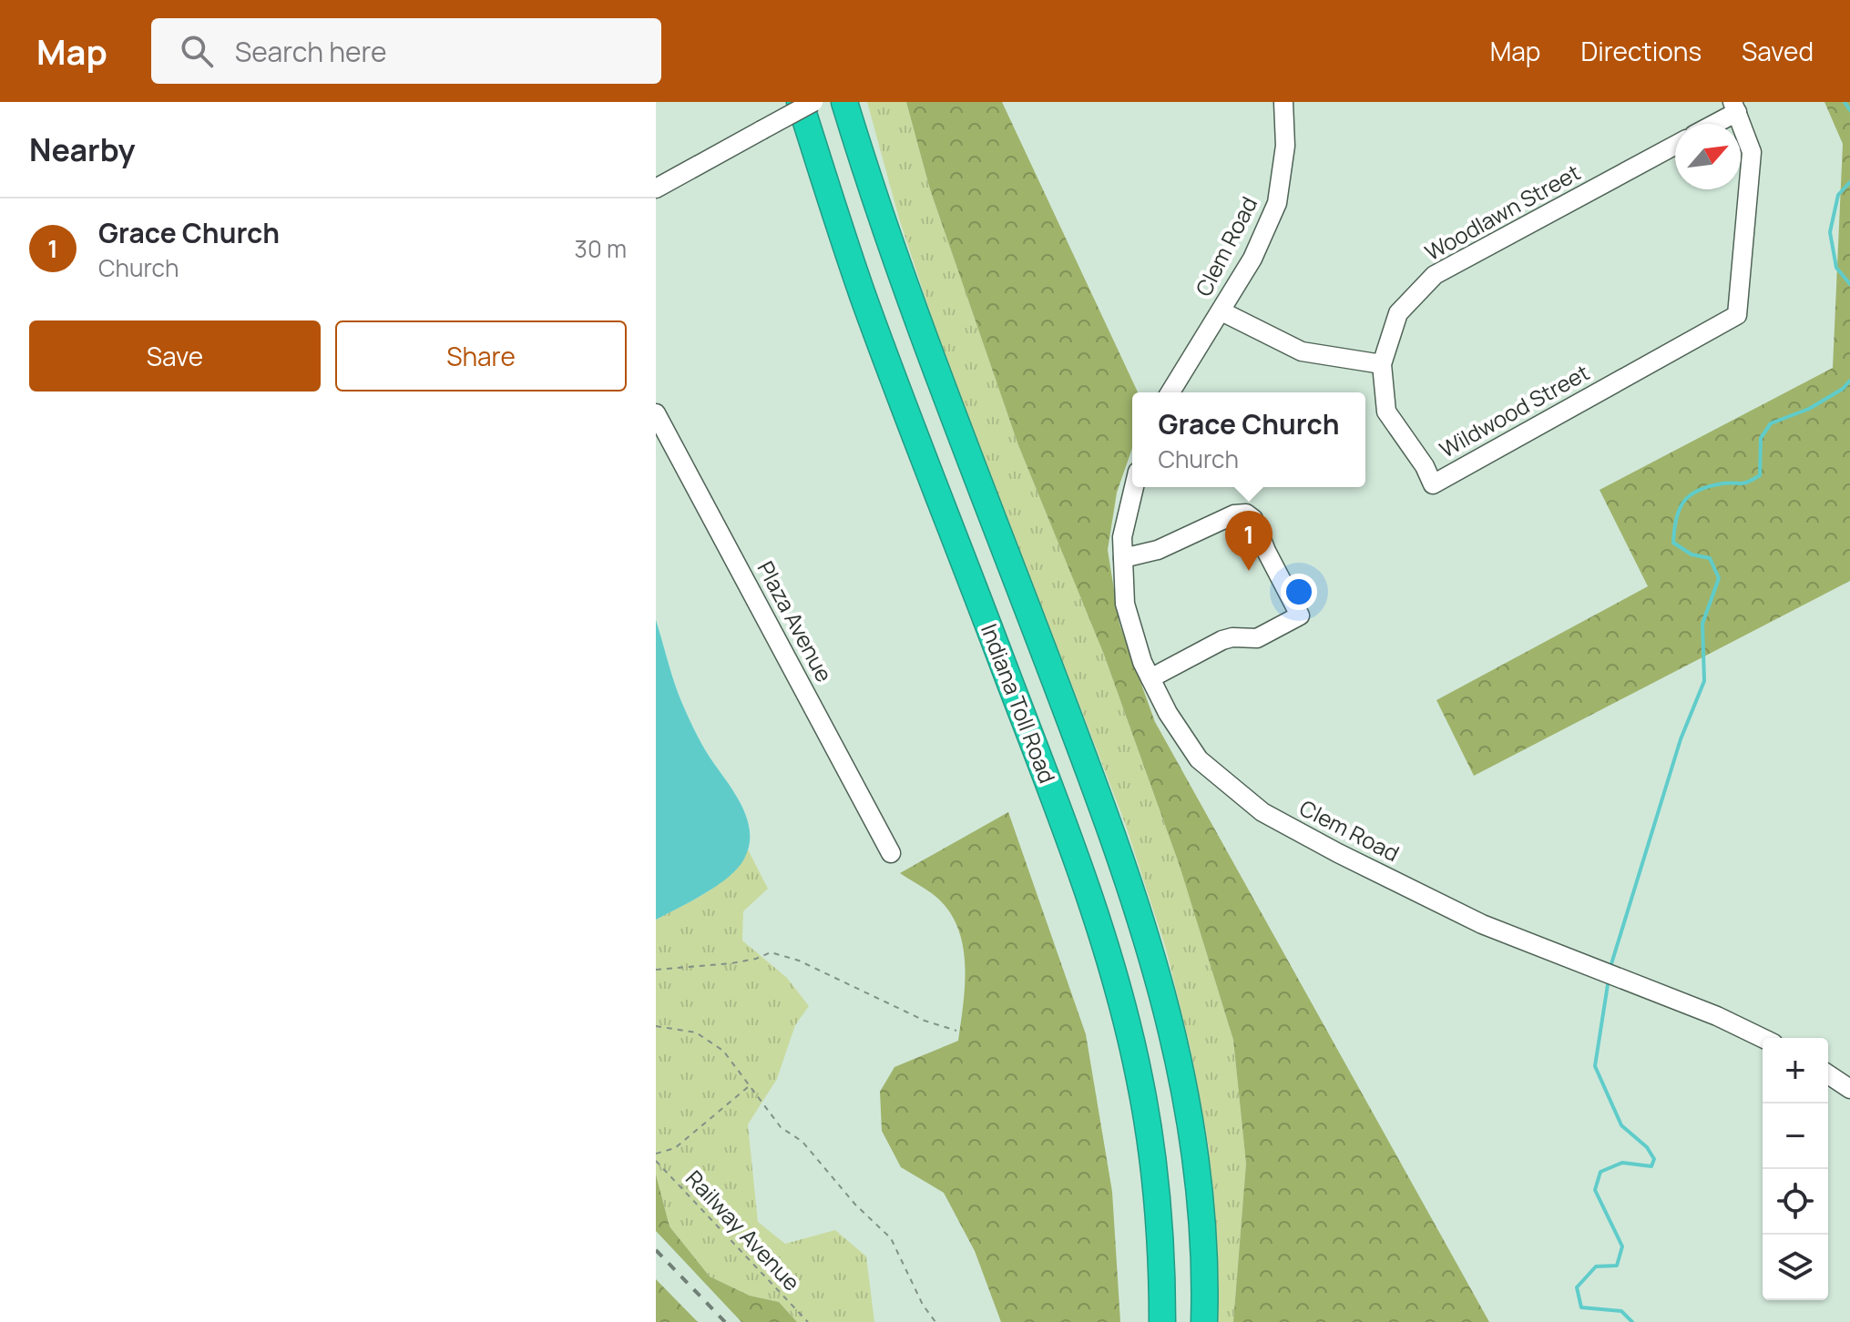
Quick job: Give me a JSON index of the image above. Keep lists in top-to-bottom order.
{
  "streets": {
    "highway": ["Indiana Toll Road"],
    "street": [
      "Woodlawn Street",
      "Clem Road",
      "Wildwood Street",
      "Plaza Avenue"
    ],
    "path": ["Railway Avenue"]
  },
  "crossings": [
    ["Woodlawn Street", "Wildwood Street"]
  ],
  "north": "top right",
  "page": {
    "header": "Map",
    "search": "Search here",
    "nav": ["Map", "Directions", "Saved"],
    "heading": "Nearby",
    "list": [
      {
        "mark": "1",
        "name": "Grace Church",
        "note": "Church",
        "value": "30 m"
      }
    ],
    "buttons": ["Save", "Share"],
    "popup": ["Grace Church", "Church"],
    "pins": "1",
    "map_buttons": ["+", "−"]
  }
}
